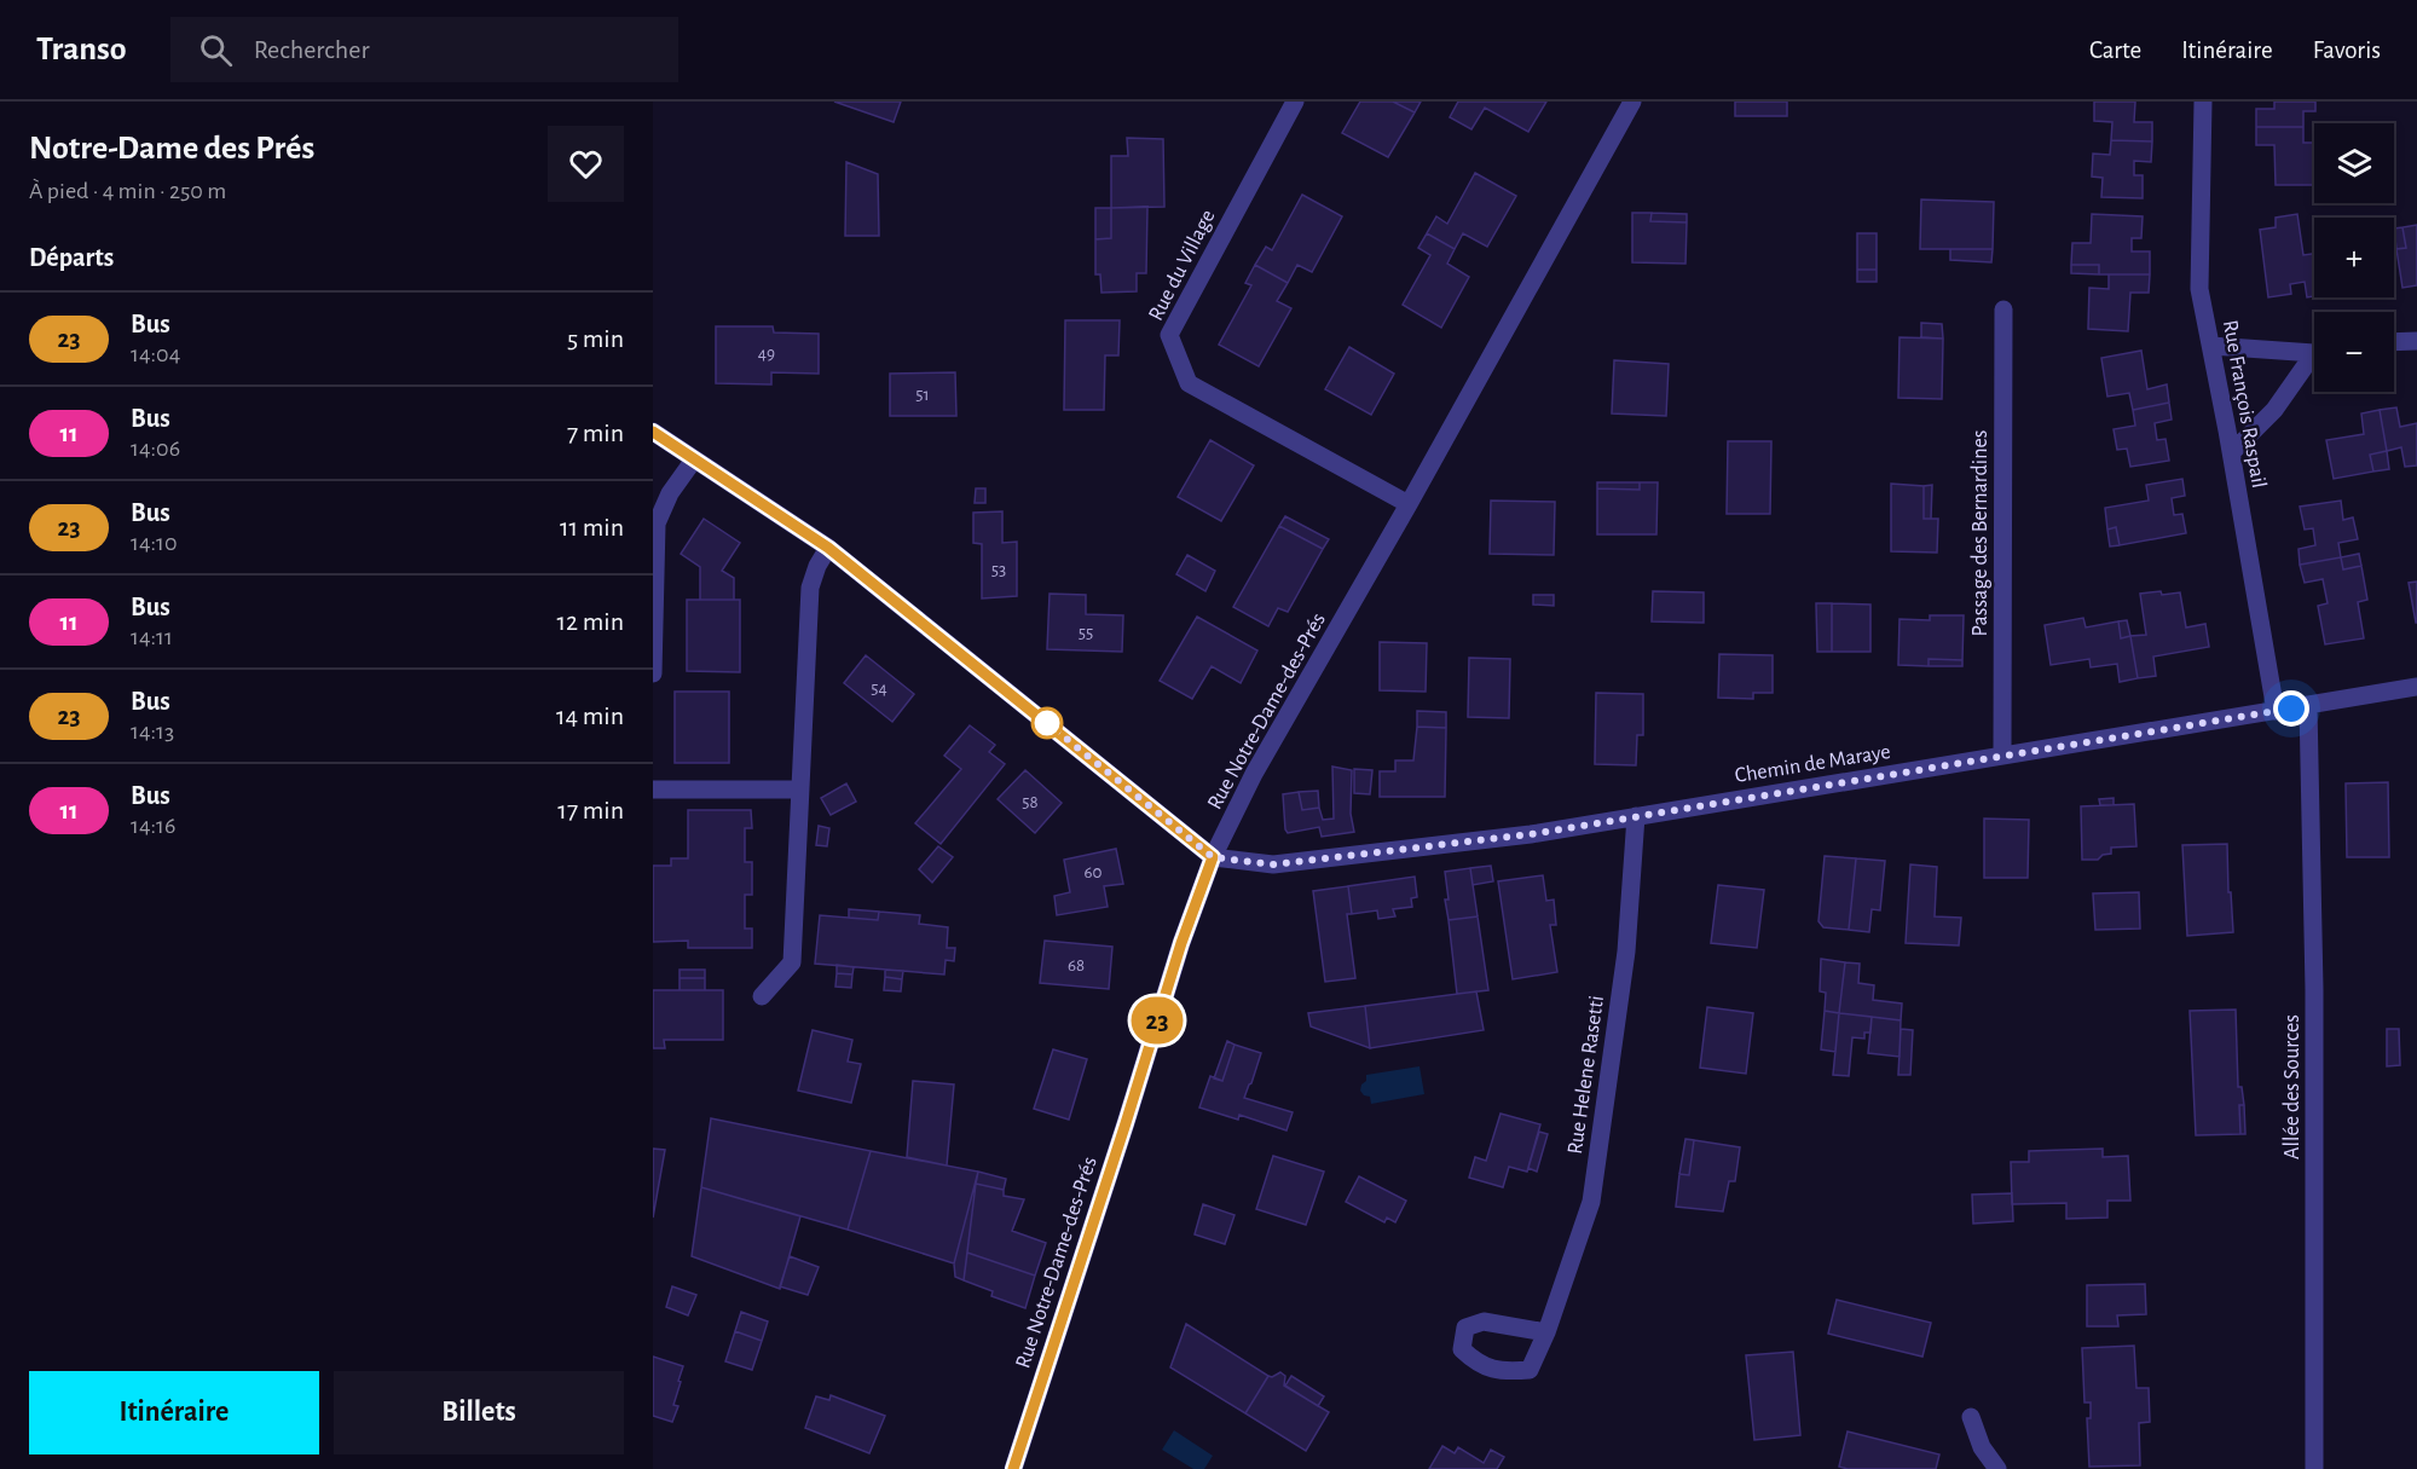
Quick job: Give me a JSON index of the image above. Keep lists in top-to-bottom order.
{
  "streets": {
    "street": [
      "Rue du Village",
      "Rue François Raspail",
      "Passage des Bernardines",
      "Rue Notre-Dame-des-Prés",
      "Chemin de Maraye",
      "Rue Helene Rasetti",
      "Allée des Sources"
    ]
  },
  "crossings": [
    ["Rue du Village", "Rue Notre-Dame-des-Prés"],
    ["Rue François Raspail", "Chemin de Maraye"],
    ["Passage des Bernardines", "Chemin de Maraye"],
    ["Rue Notre-Dame-des-Prés", "Chemin de Maraye"],
    ["Chemin de Maraye", "Rue Helene Rasetti"],
    ["Chemin de Maraye", "Allée des Sources"]
  ],
  "lines": ["bus line 23"],
  "house_numbers": [
    "49",
    "51",
    "53",
    "55",
    "54",
    "58",
    "60",
    "68"
  ],
  "page": {
    "header": "Transo",
    "search": "Rechercher",
    "nav": ["Carte", "Itinéraire", "Favoris"],
    "heading": [
      ["Notre-Dame des Prés", "À pied · 4 min · 250 m"],
      "Départs"
    ],
    "on_map": "23",
    "map_buttons": ["+", "−"],
    "list": [
      {
        "mark": "23",
        "name": "Bus",
        "note": "14:04",
        "value": "5 min"
      },
      {
        "mark": "11",
        "name": "Bus",
        "note": "14:06",
        "value": "7 min"
      },
      {
        "mark": "23",
        "name": "Bus",
        "note": "14:10",
        "value": "11 min"
      },
      {
        "mark": "11",
        "name": "Bus",
        "note": "14:11",
        "value": "12 min"
      },
      {
        "mark": "23",
        "name": "Bus",
        "note": "14:13",
        "value": "14 min"
      },
      {
        "mark": "11",
        "name": "Bus",
        "note": "14:16",
        "value": "17 min"
      }
    ],
    "buttons": ["Itinéraire", "Billets"]
  }
}
